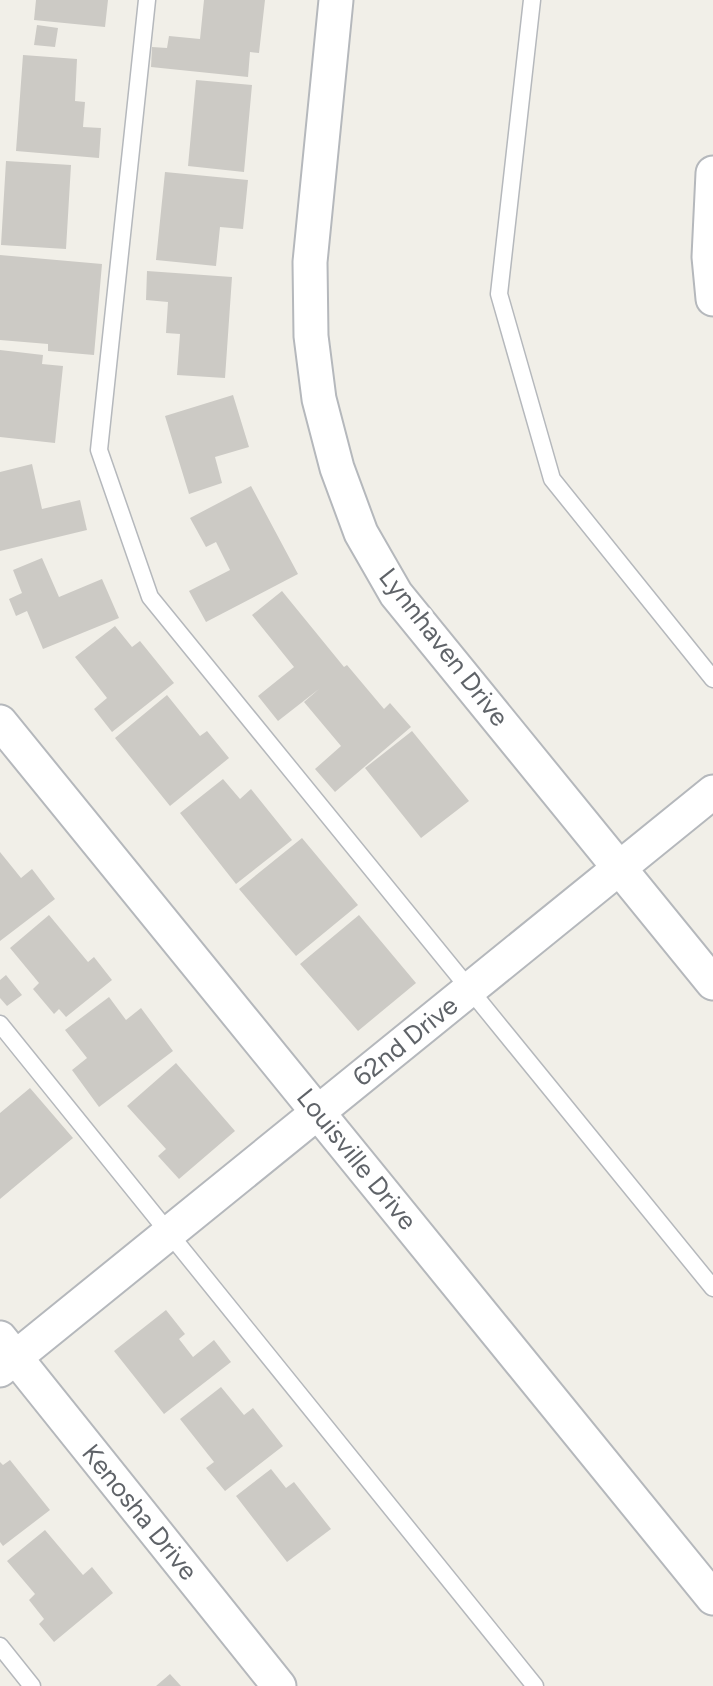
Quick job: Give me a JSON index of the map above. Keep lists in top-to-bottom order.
{
  "streets": {
    "street": [
      "Lynnhaven Drive",
      "62nd Drive",
      "Louisville Drive",
      "Kenosha Drive"
    ]
  },
  "crossings": [
    ["Lynnhaven Drive", "62nd Drive"],
    ["62nd Drive", "Louisville Drive"],
    ["62nd Drive", "Kenosha Drive"]
  ]
}
